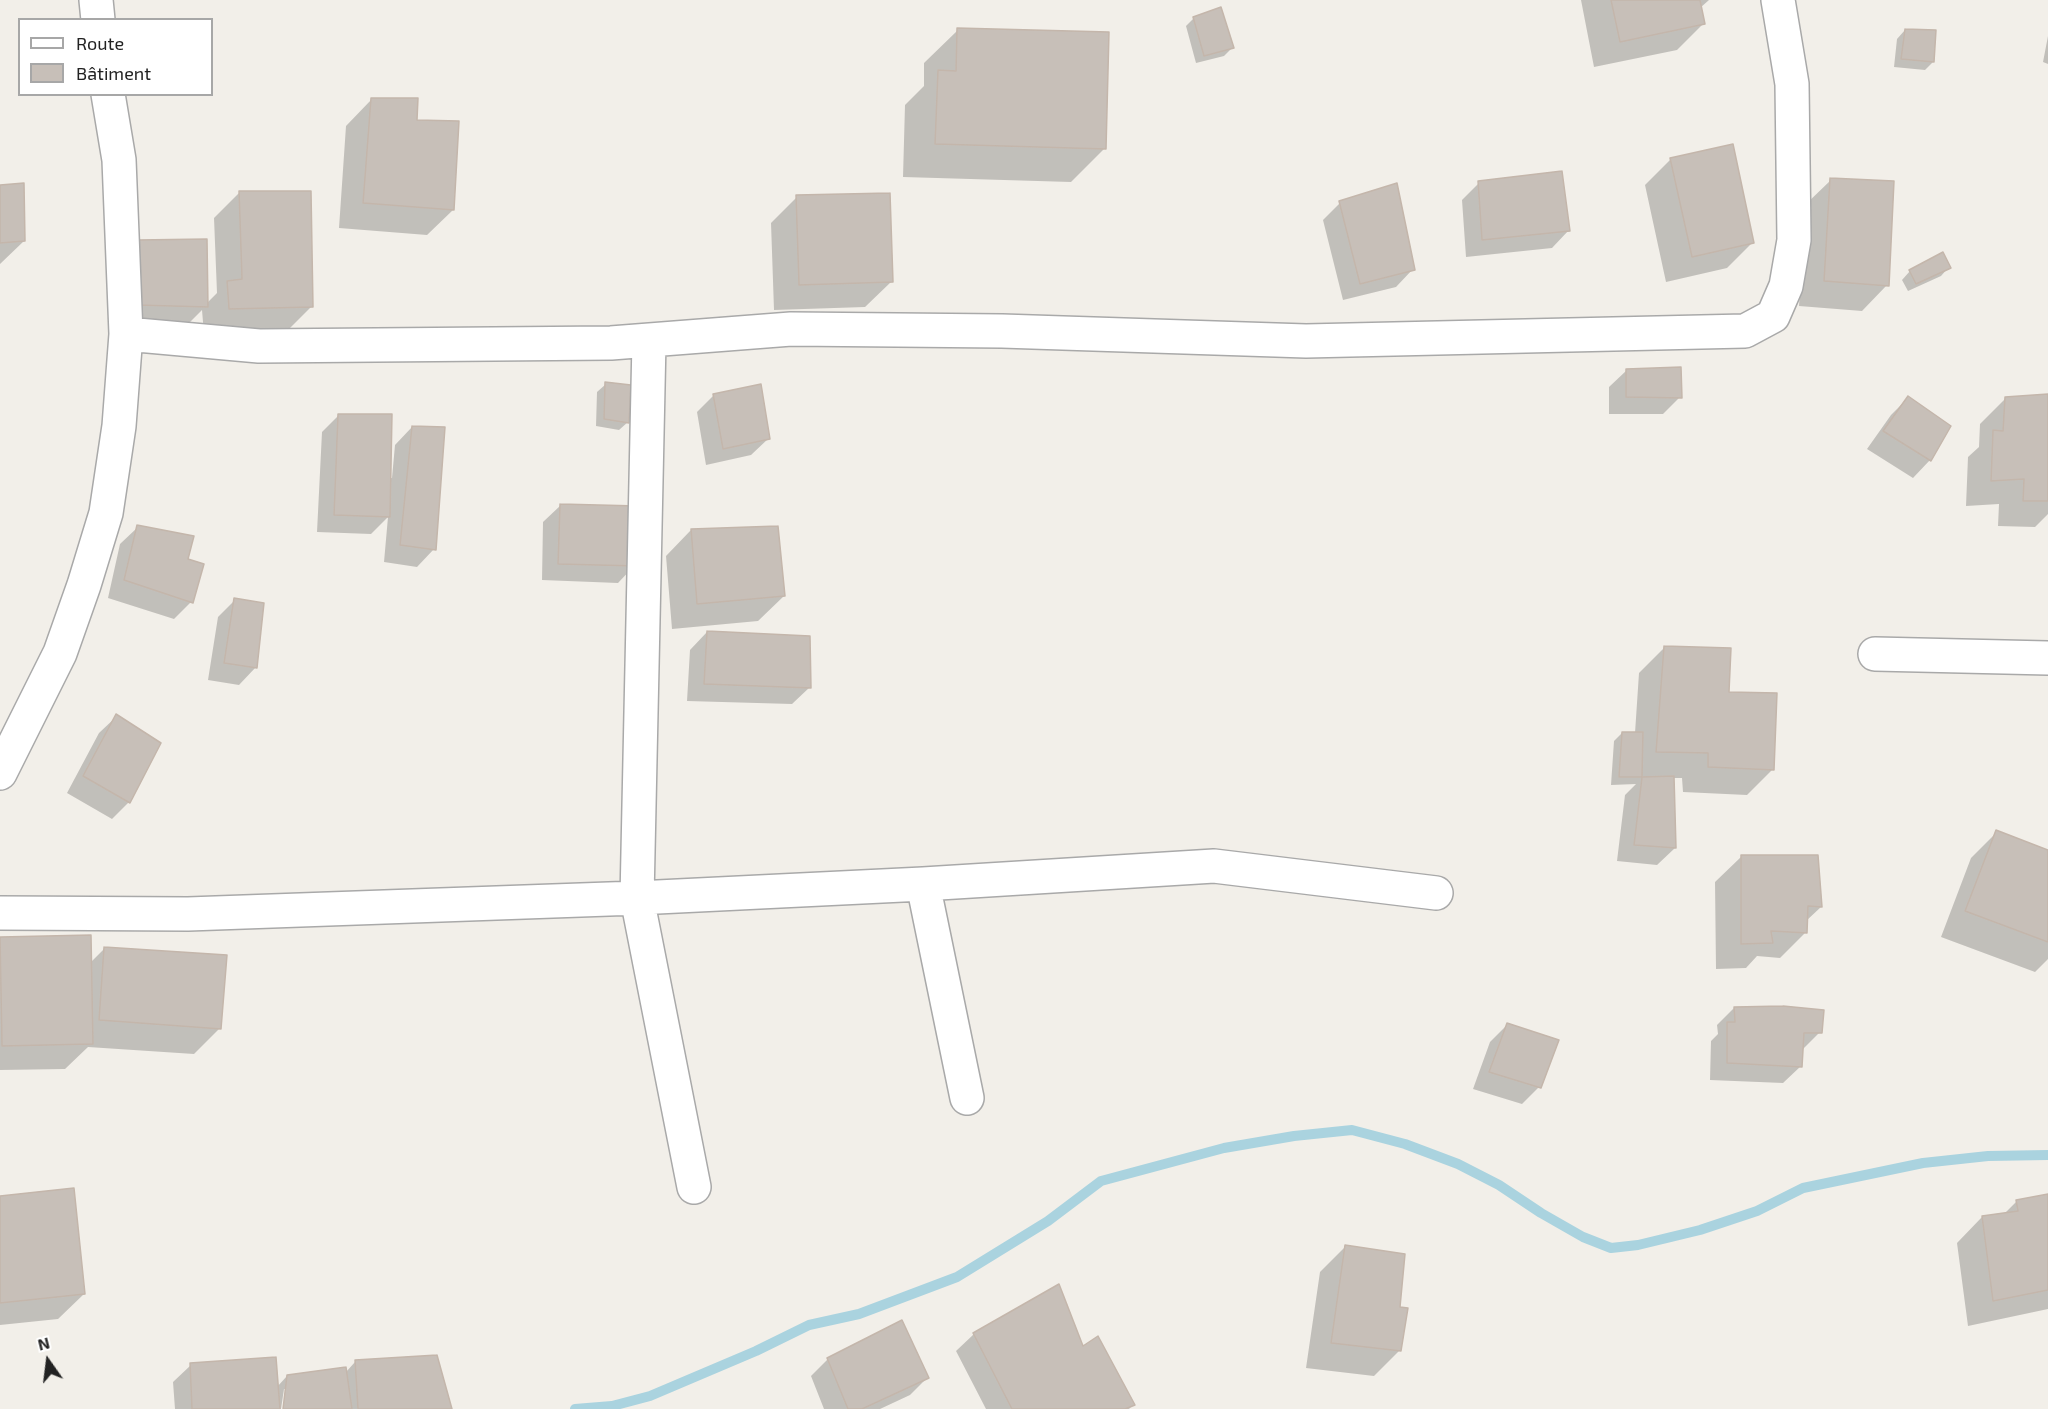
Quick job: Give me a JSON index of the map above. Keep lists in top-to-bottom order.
{
  "legend": ["Route", "Bâtiment"],
  "north": "top"
}
